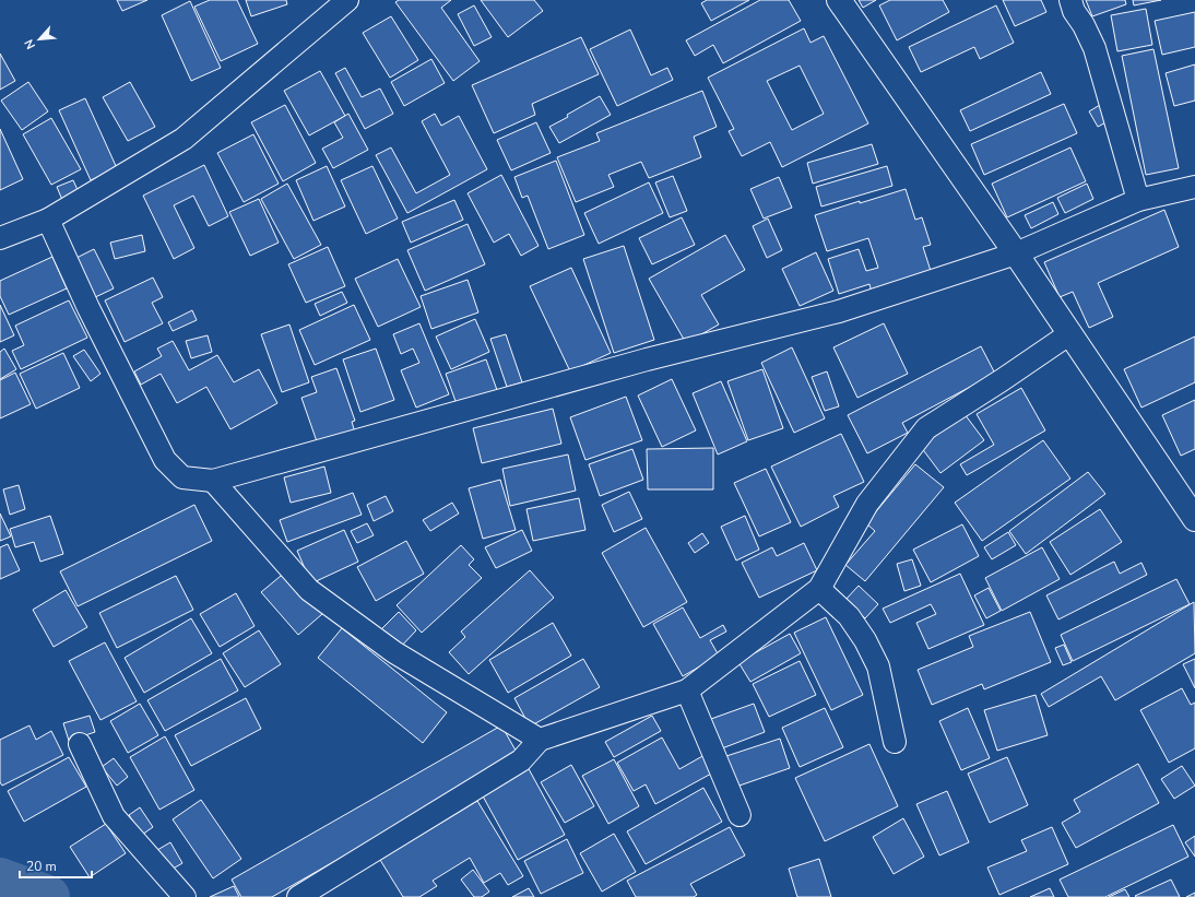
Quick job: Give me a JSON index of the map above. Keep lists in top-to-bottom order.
{
  "scale_bar": "20 m",
  "north": "bottom left"
}
